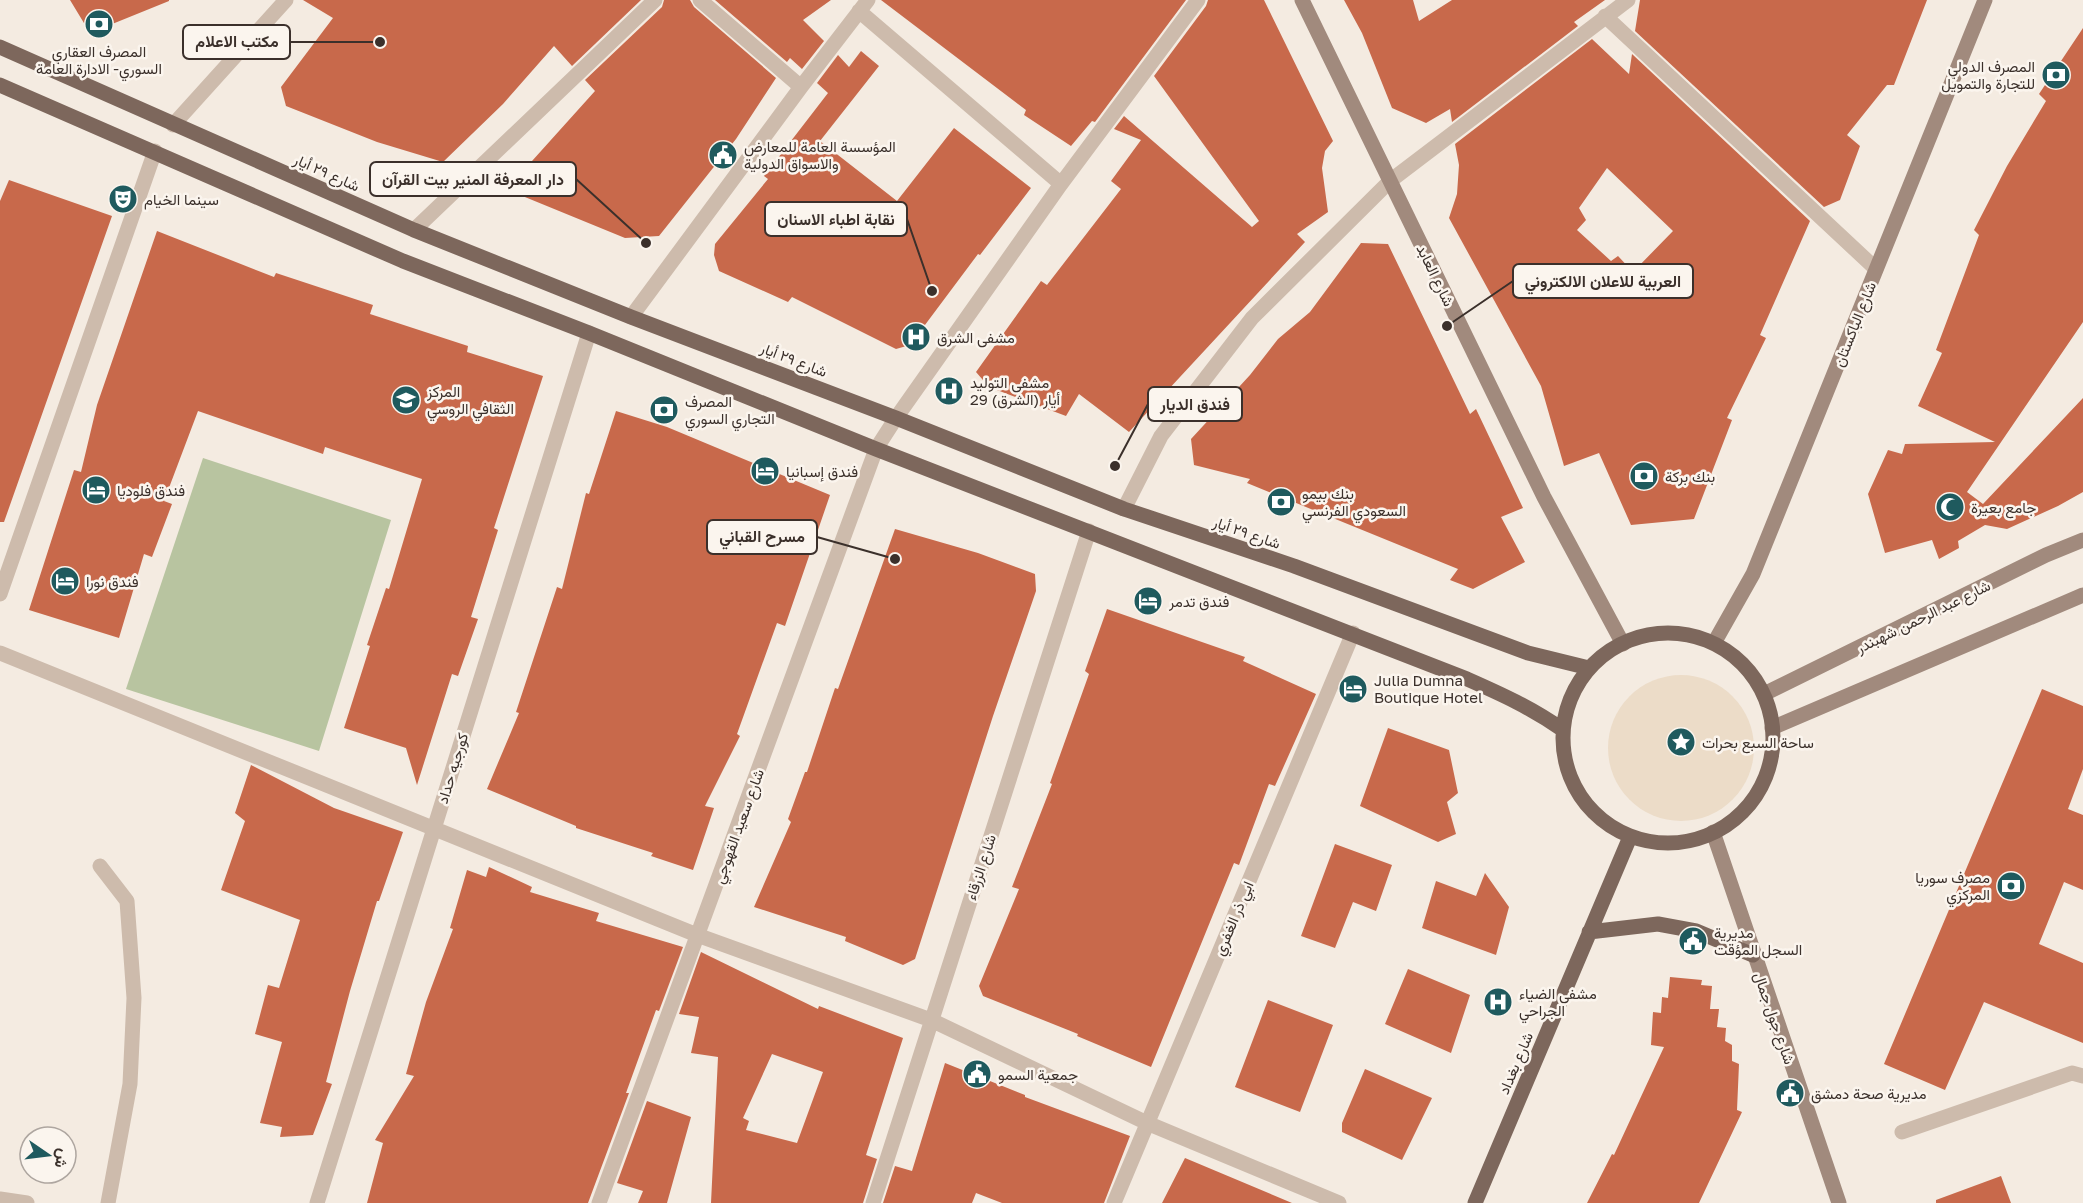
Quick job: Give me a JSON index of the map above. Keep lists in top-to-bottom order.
{
  "streets": {
    "main road": [
      "شارع ٢٩ أيار",
      "شارع العابد",
      "شارع الباكستان",
      "شارع عبد الرحمن شهبندر",
      "شارع جول جمال",
      "شارع بغداد"
    ],
    "street": [
      "كورجيه حداد",
      "شارع سعيد القهوجي",
      "شارع الزرقاء",
      "ابي ذر الغفري"
    ]
  },
  "crossings": [
    ["شارع ٢٩ أيار", "شارع العابد"],
    ["شارع ٢٩ أيار", "شارع الباكستان"],
    ["شارع ٢٩ أيار", "شارع عبد الرحمن شهبندر"],
    ["شارع ٢٩ أيار", "شارع سعيد القهوجي"],
    ["شارع ٢٩ أيار", "شارع جول جمال"],
    ["شارع ٢٩ أيار", "شارع بغداد"],
    ["شارع العابد", "شارع الباكستان"],
    ["شارع العابد", "شارع عبد الرحمن شهبندر"],
    ["شارع العابد", "شارع جول جمال"],
    ["شارع العابد", "شارع بغداد"],
    ["شارع الباكستان", "شارع عبد الرحمن شهبندر"],
    ["شارع الباكستان", "شارع جول جمال"],
    ["شارع الباكستان", "شارع بغداد"],
    ["شارع عبد الرحمن شهبندر", "شارع جول جمال"],
    ["شارع عبد الرحمن شهبندر", "شارع بغداد"],
    ["شارع جول جمال", "شارع بغداد"]
  ],
  "places": {
    "bank": [
      "المصرف العقاري السوري- الادارة العامة",
      "المصرف الدولي للتجارة والتمويل",
      "المصرف التجاري السوري",
      "بنك بركة",
      "بنك بيمو السعودي الفرنسي",
      "مصرف سوريا المركزي"
    ],
    "other": [
      "مكتب الاعلام",
      "دار المعرفة المنير بيت القرآن",
      "نقابة اطباء الاسنان",
      "العربية للاعلان الالكتروني",
      "فندق الديار",
      "مسرح القباني"
    ],
    "public building": [
      "المؤسسة العامة للمعارض والاسواق الدولية",
      "مديرية السجل المؤقت",
      "جمعية السمو",
      "مديرية صحة دمشق"
    ],
    "theatre": ["سينما الخيام"],
    "hospital": ["مشفى الشرق", "مشفى التوليد 29 أيار (الشرق)", "مشفى الضياء الجراحي"],
    "school or university": ["المركز الثقافي الروسي"],
    "hotel": [
      "فندق إسبانيا",
      "فندق فلوديا",
      "فندق نورا",
      "فندق تدمر",
      "Julia Dumna Boutique Hotel"
    ],
    "mosque": ["جامع بعيرة"],
    "place": ["ساحة السبع بحرات"]
  },
  "north": "right"
}
